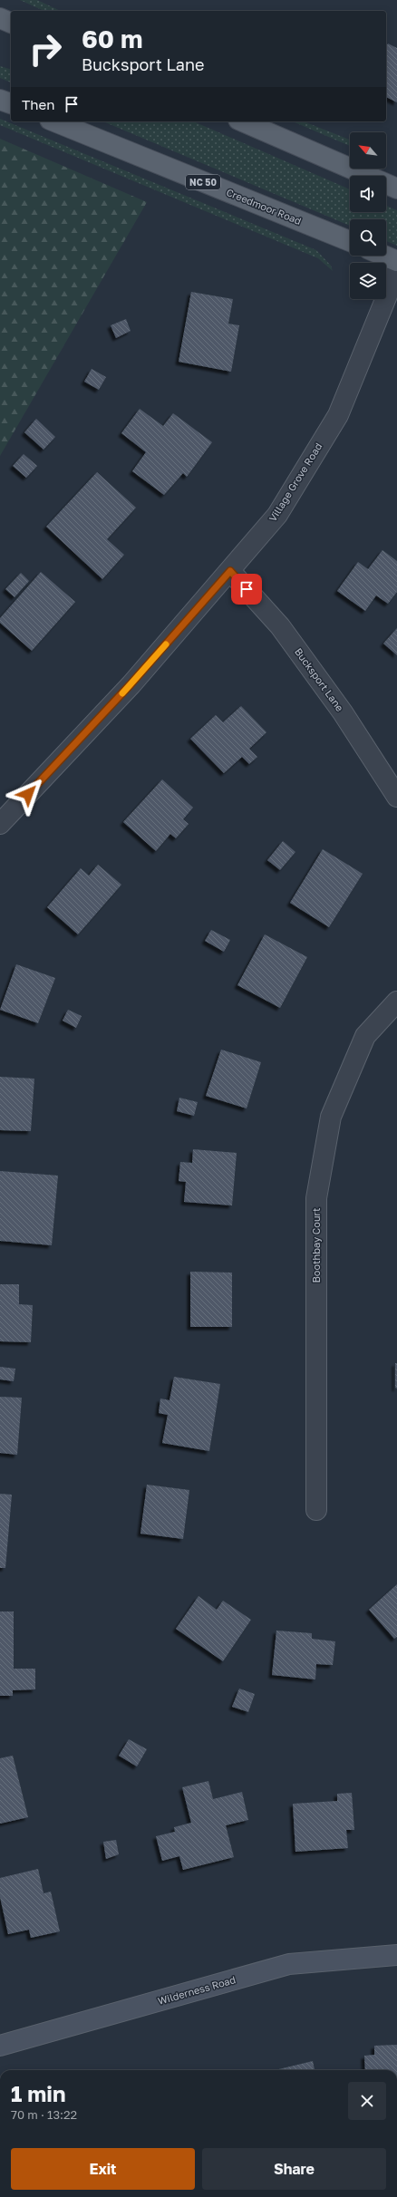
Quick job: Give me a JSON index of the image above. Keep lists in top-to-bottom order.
{
  "streets": {
    "main road": ["NC 50", "Creedmoor Road"],
    "street": [
      "Village Grove Road",
      "Bucksport Lane",
      "Boothbay Court",
      "Wilderness Road"
    ]
  },
  "crossings": [
    ["Village Grove Road", "Bucksport Lane"]
  ],
  "north": "top left",
  "page": {
    "turn": ["60 m", "Bucksport Lane"],
    "then": "Then",
    "heading": ["1 min", "70 m · 13:22"],
    "buttons": ["Exit", "Share"]
  }
}
